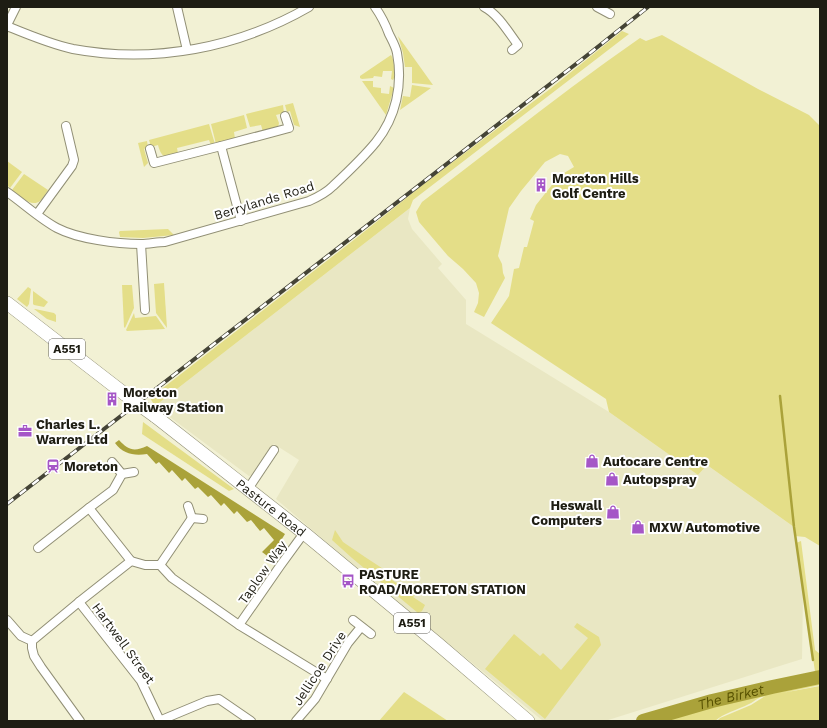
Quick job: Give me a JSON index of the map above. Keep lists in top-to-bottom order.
{
  "streets": {
    "main road": ["A551", "Pasture Road"],
    "street": [
      "Berrylands Road",
      "Taplow Way",
      "Hartwell Street",
      "Jellicoe Drive"
    ]
  },
  "crossings": [
    ["Pasture Road", "Taplow Way"]
  ],
  "water": ["The Birket"],
  "places": {
    "building": ["Moreton Hills Golf Centre", "Moreton Railway Station"],
    "office": ["Charles L. Warren Ltd"],
    "shop": [
      "Autocare Centre",
      "Autopspray",
      "Heswall Computers",
      "MXW Automotive"
    ],
    "station": ["Moreton"],
    "bus stop": ["PASTURE ROAD/MORETON STATION"]
  }
}
